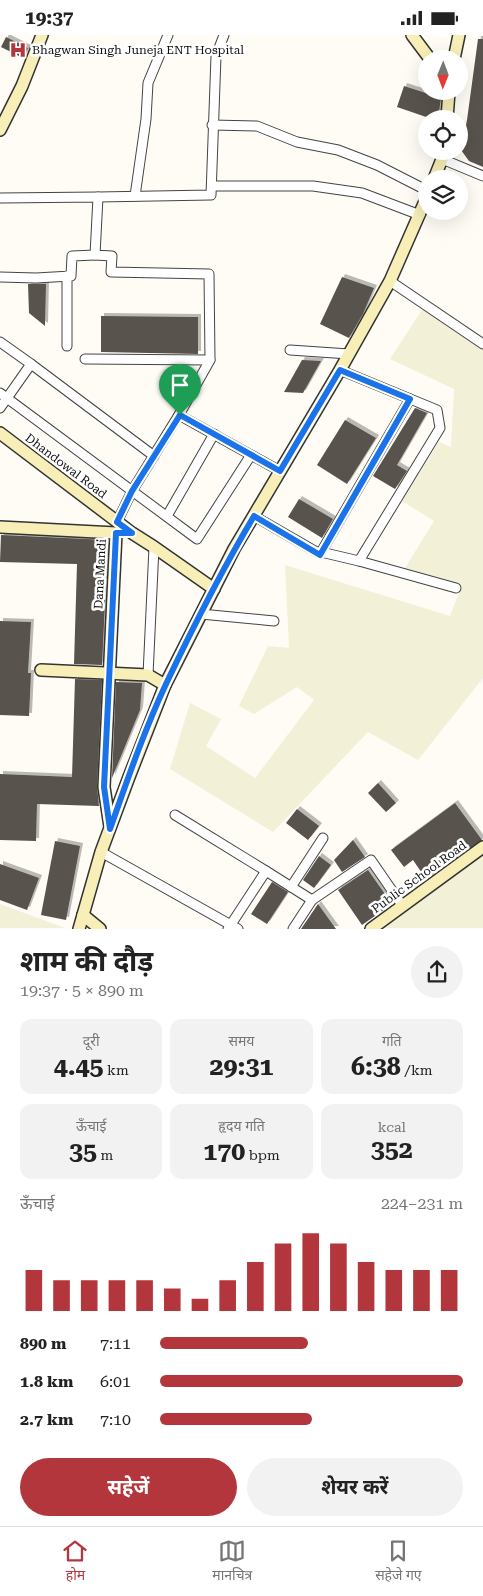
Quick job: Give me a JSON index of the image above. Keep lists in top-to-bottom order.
{
  "streets": {
    "street": ["Dhandowal Road", "Dana Mandi", "Public School Road"]
  },
  "crossings": [
    ["Dhandowal Road", "Dana Mandi"]
  ],
  "places": {
    "hospital": ["Bhagwan Singh Juneja ENT Hospital"]
  },
  "north": "bottom",
  "page": {
    "status": "19:37",
    "heading": ["शाम की दौड़", "19:37 · 5 × 890 m"],
    "stats": [
      ["दूरी", "4.45 km"],
      ["समय", "29:31"],
      ["गति", "6:38 /km"],
      ["ऊँचाई", "35 m"],
      ["हृदय गति", "170 bpm"],
      ["kcal", "352"]
    ],
    "chart": ["ऊँचाई", "224–231 m"],
    "list": [
      {
        "name": "890 m",
        "note": "7:11"
      },
      {
        "name": "1.8 km",
        "note": "6:01"
      },
      {
        "name": "2.7 km",
        "note": "7:10"
      }
    ],
    "buttons": ["सहेजें", "शेयर करें"],
    "tabs": ["होम", "मानचित्र", "सहेजे गए"]
  }
}
